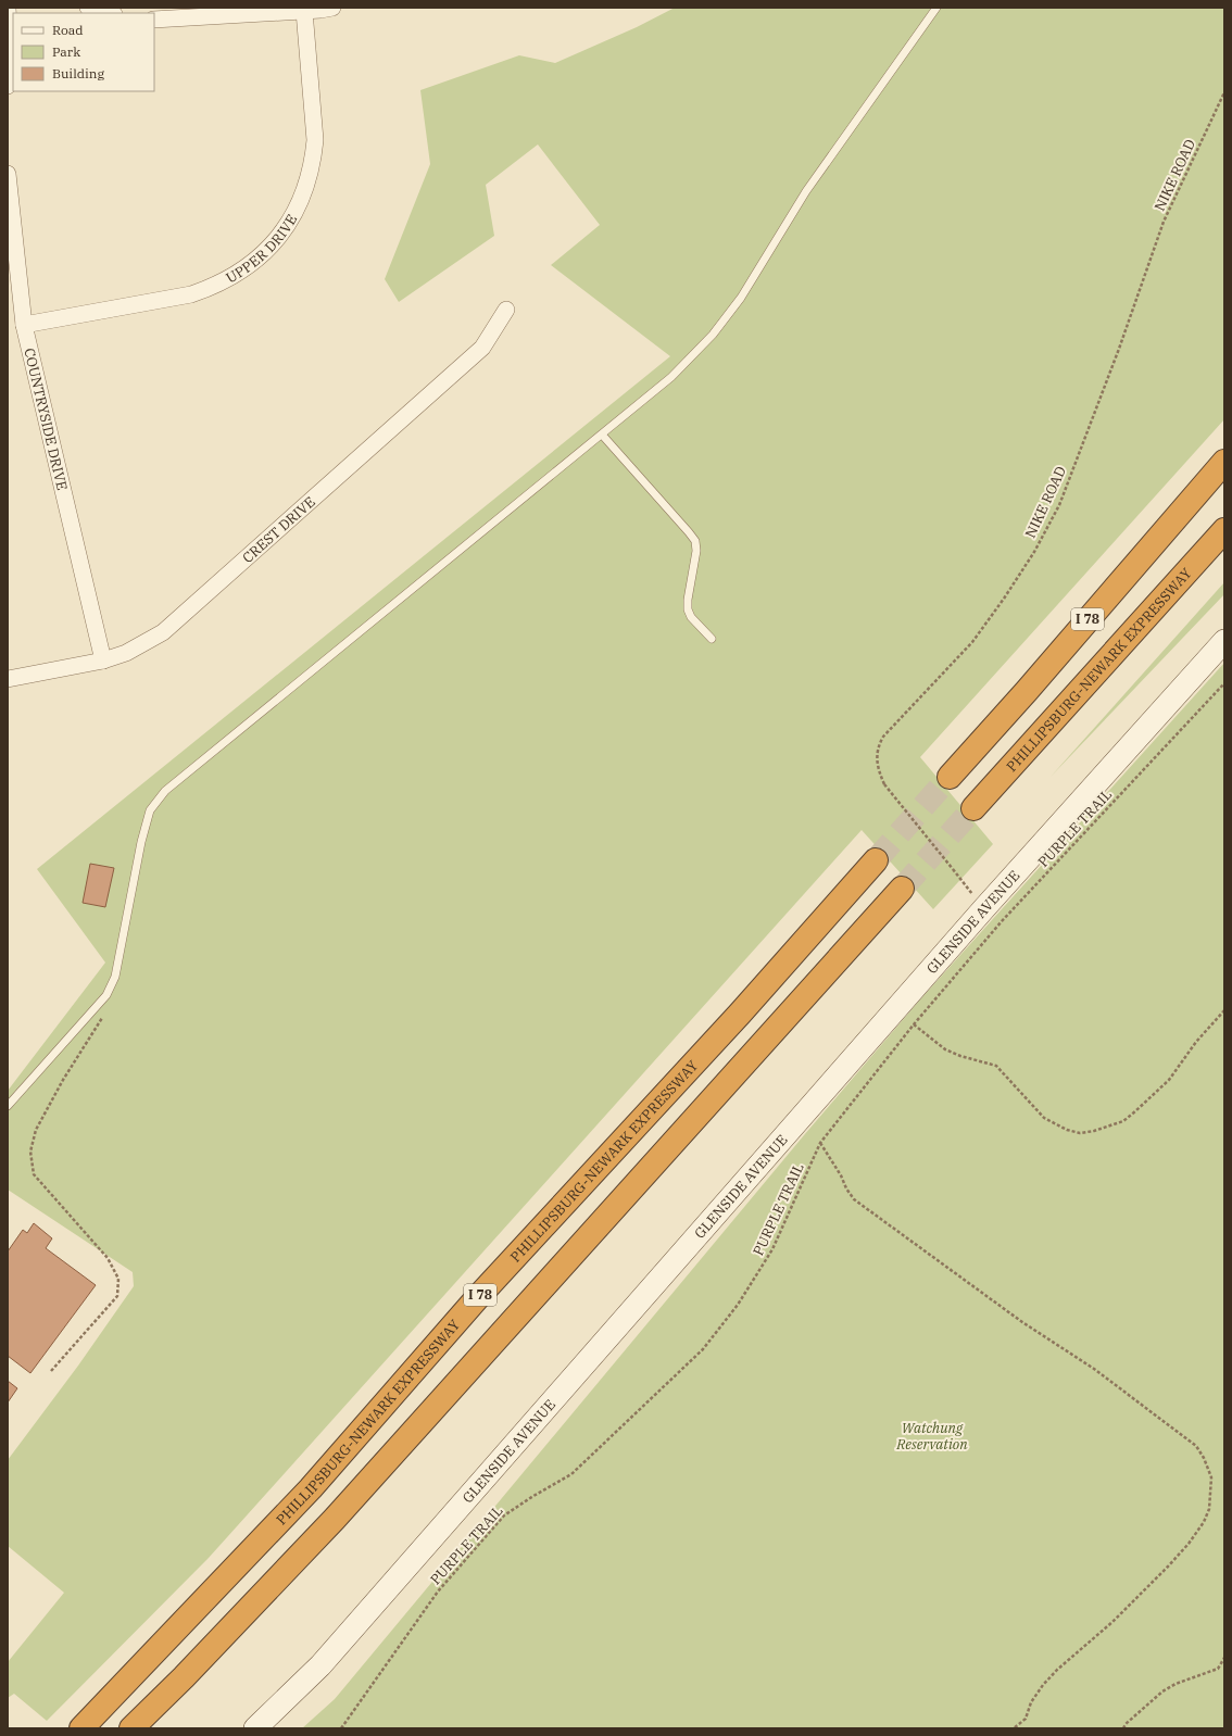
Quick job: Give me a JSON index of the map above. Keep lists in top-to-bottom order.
{
  "streets": {
    "highway": ["I 78", "PHILLIPSBURG-NEWARK EXPRESSWAY"],
    "main road": ["GLENSIDE AVENUE"],
    "street": ["UPPER DRIVE", "COUNTRYSIDE DRIVE", "CREST DRIVE"],
    "path": ["NIKE ROAD", "PURPLE TRAIL"]
  },
  "crossings": [
    ["NIKE ROAD", "GLENSIDE AVENUE"],
    ["UPPER DRIVE", "COUNTRYSIDE DRIVE"],
    ["COUNTRYSIDE DRIVE", "CREST DRIVE"]
  ],
  "parks": ["Watchung Reservation"],
  "legend": ["Road", "Park", "Building"]
}
